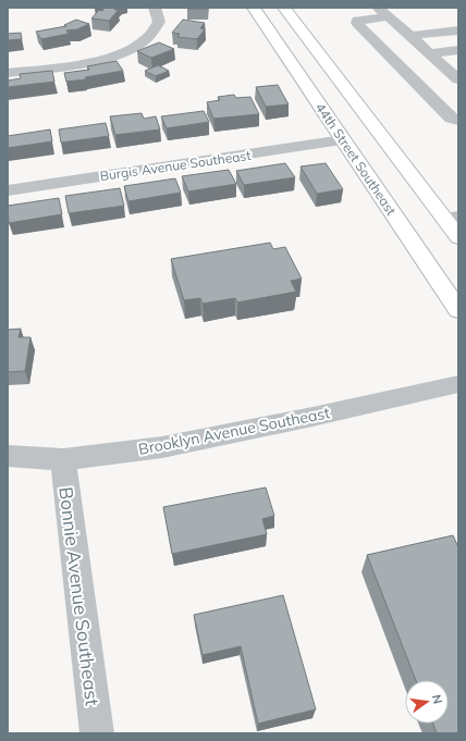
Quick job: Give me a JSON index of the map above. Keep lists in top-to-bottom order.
{
  "streets": {
    "main road": ["44th Street Southeast"],
    "street": ["Burgis Avenue Southeast", "Brooklyn Avenue Southeast", "Bonnie Avenue Southeast"]
  },
  "crossings": [
    ["44th Street Southeast", "Burgis Avenue Southeast"],
    ["Brooklyn Avenue Southeast", "Bonnie Avenue Southeast"]
  ],
  "north": "right"
}
